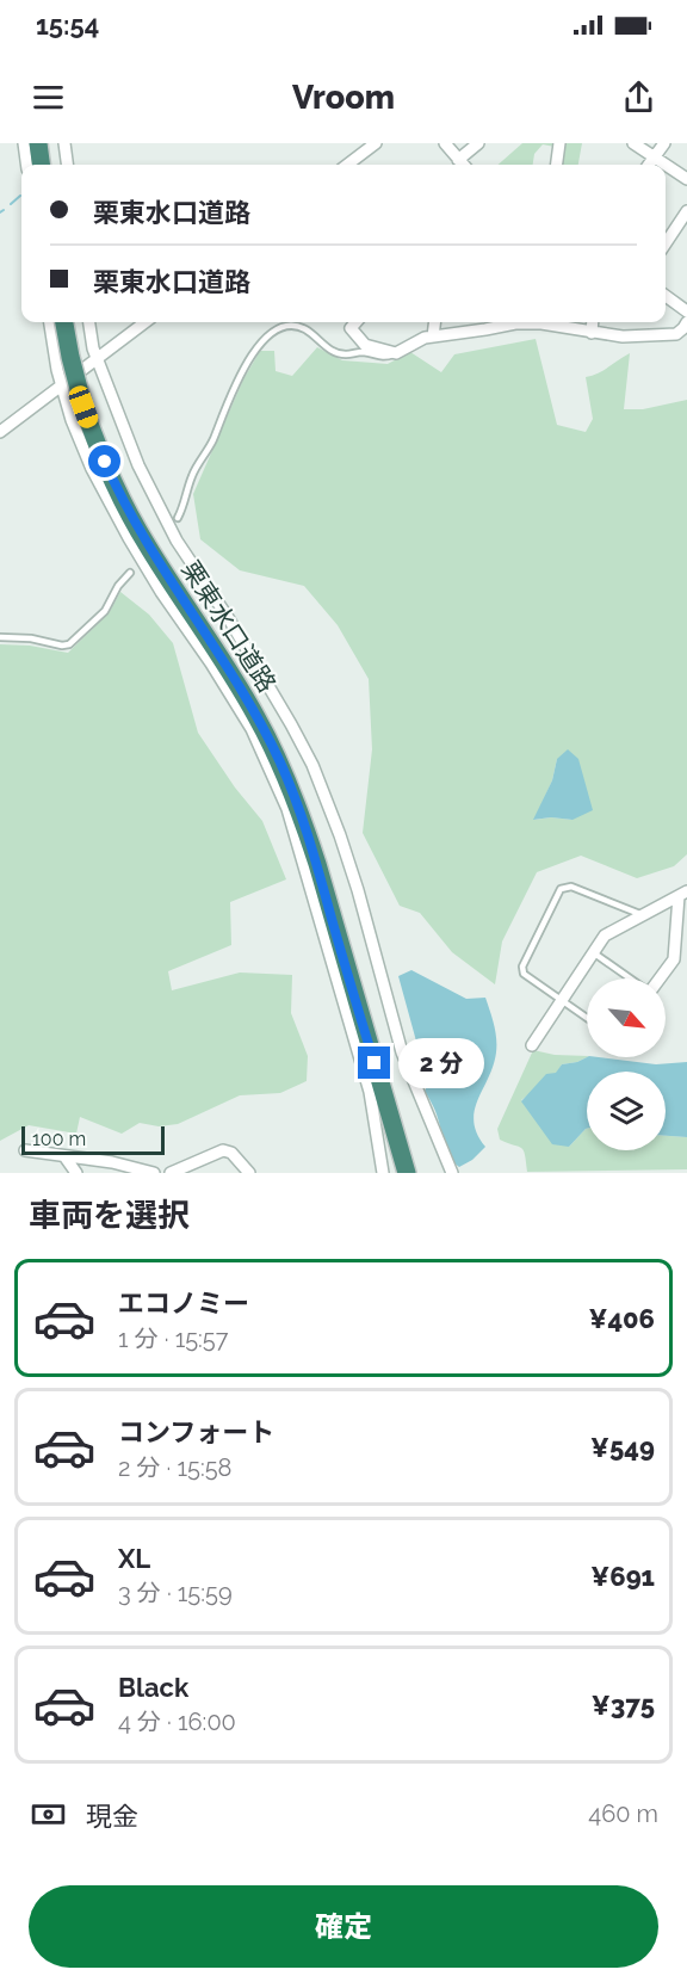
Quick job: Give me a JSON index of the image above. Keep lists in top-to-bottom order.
{
  "streets": {
    "highway": ["栗東水口道路"]
  },
  "scale_bar": "100 m",
  "north": "bottom right",
  "page": {
    "status": "15:54",
    "header": "Vroom",
    "banner": ["栗東水口道路", "栗東水口道路"],
    "bubble": "2 分",
    "scale": "100 m",
    "heading": "車両を選択",
    "list": [
      {
        "name": "エコノミー",
        "note": "1 分 · 15:57",
        "value": "¥406"
      },
      {
        "name": "コンフォート",
        "note": "2 分 · 15:58",
        "value": "¥549"
      },
      {
        "name": "XL",
        "note": "3 分 · 15:59",
        "value": "¥691"
      },
      {
        "name": "Black",
        "note": "4 分 · 16:00",
        "value": "¥375"
      }
    ],
    "pay": ["現金", "460 m"],
    "buttons": "確定"
  }
}
